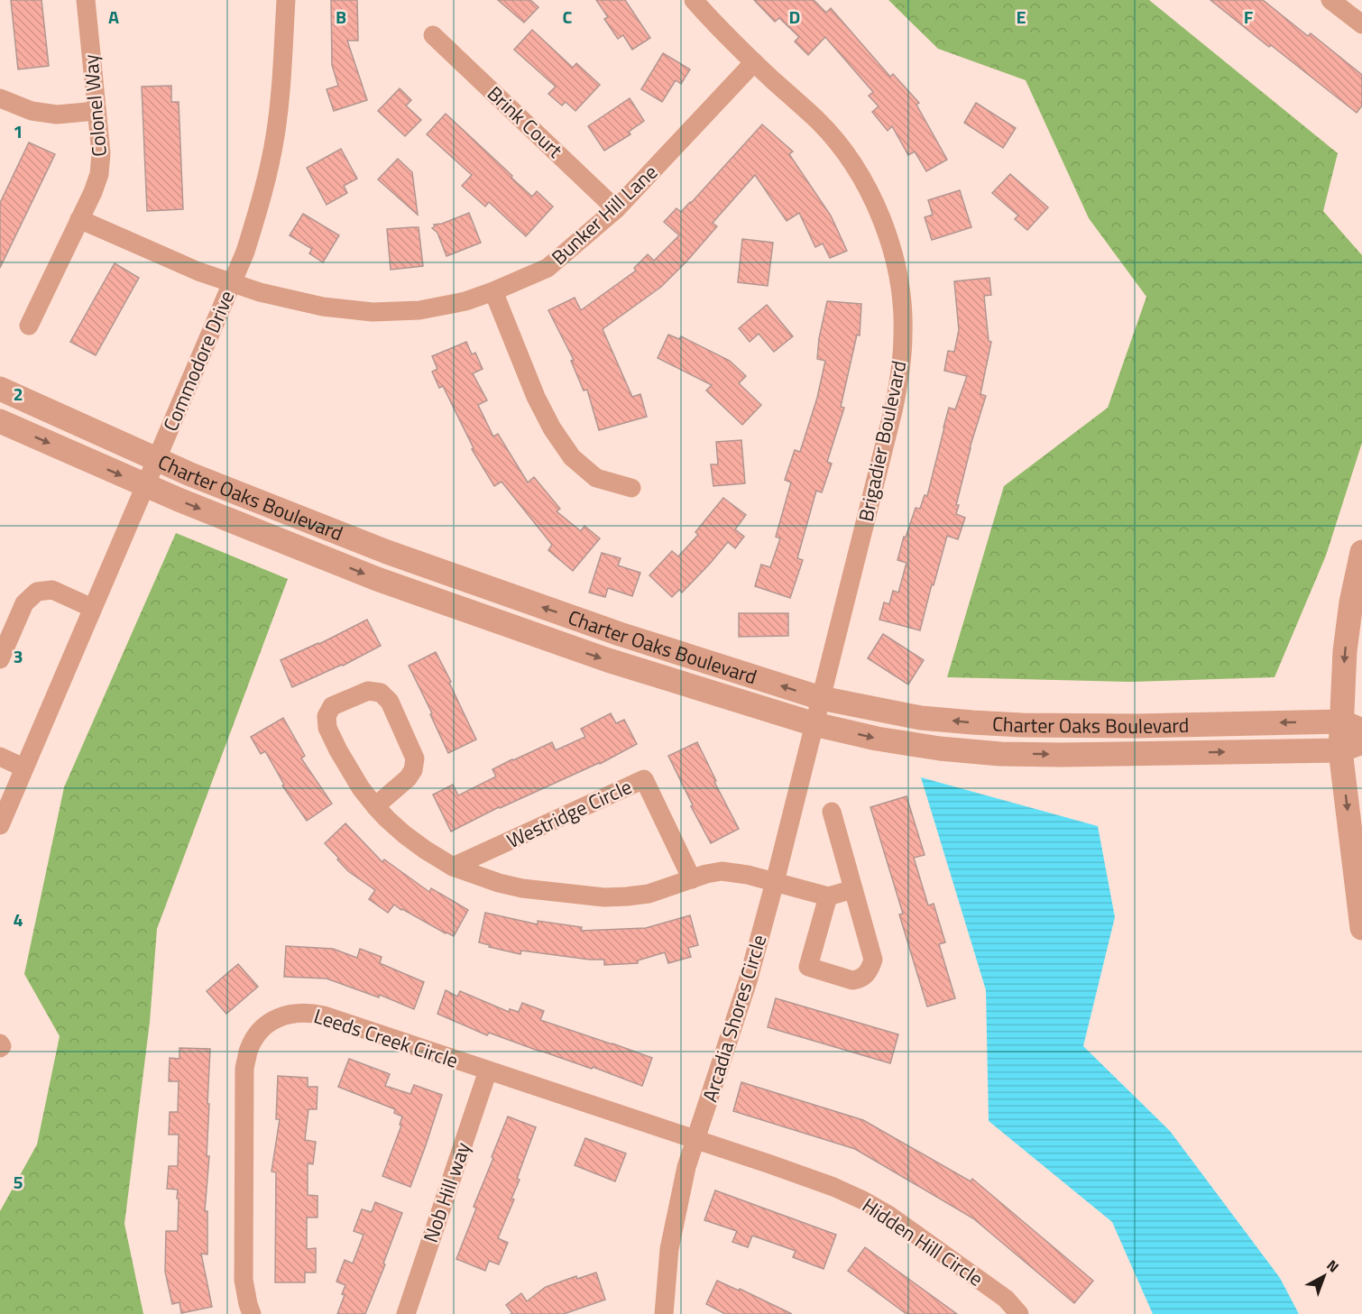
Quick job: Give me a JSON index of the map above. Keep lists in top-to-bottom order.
{
  "streets": {
    "street": [
      "Colonel Way",
      "Brink Court",
      "Bunker Hill Lane",
      "Commodore Drive",
      "Brigadier Boulevard",
      "Charter Oaks Boulevard",
      "Westridge Circle",
      "Arcadia Shores Circle",
      "Leeds Creek Circle",
      "Nob Hill way",
      "Hidden Hill Circle"
    ]
  },
  "crossings": [
    ["Colonel Way", "Bunker Hill Lane"],
    ["Brink Court", "Bunker Hill Lane"],
    ["Bunker Hill Lane", "Commodore Drive"],
    ["Bunker Hill Lane", "Brigadier Boulevard"],
    ["Commodore Drive", "Charter Oaks Boulevard"],
    ["Brigadier Boulevard", "Charter Oaks Boulevard"],
    ["Brigadier Boulevard", "Arcadia Shores Circle"],
    ["Charter Oaks Boulevard", "Arcadia Shores Circle"],
    ["Arcadia Shores Circle", "Leeds Creek Circle"],
    ["Arcadia Shores Circle", "Hidden Hill Circle"],
    ["Leeds Creek Circle", "Nob Hill way"],
    ["Leeds Creek Circle", "Hidden Hill Circle"]
  ],
  "north": "top right",
  "grid": {
    "columns": [
      "A",
      "B",
      "C",
      "D",
      "E",
      "F"
    ],
    "rows": [
      "1",
      "2",
      "3",
      "4",
      "5"
    ]
  }
}
